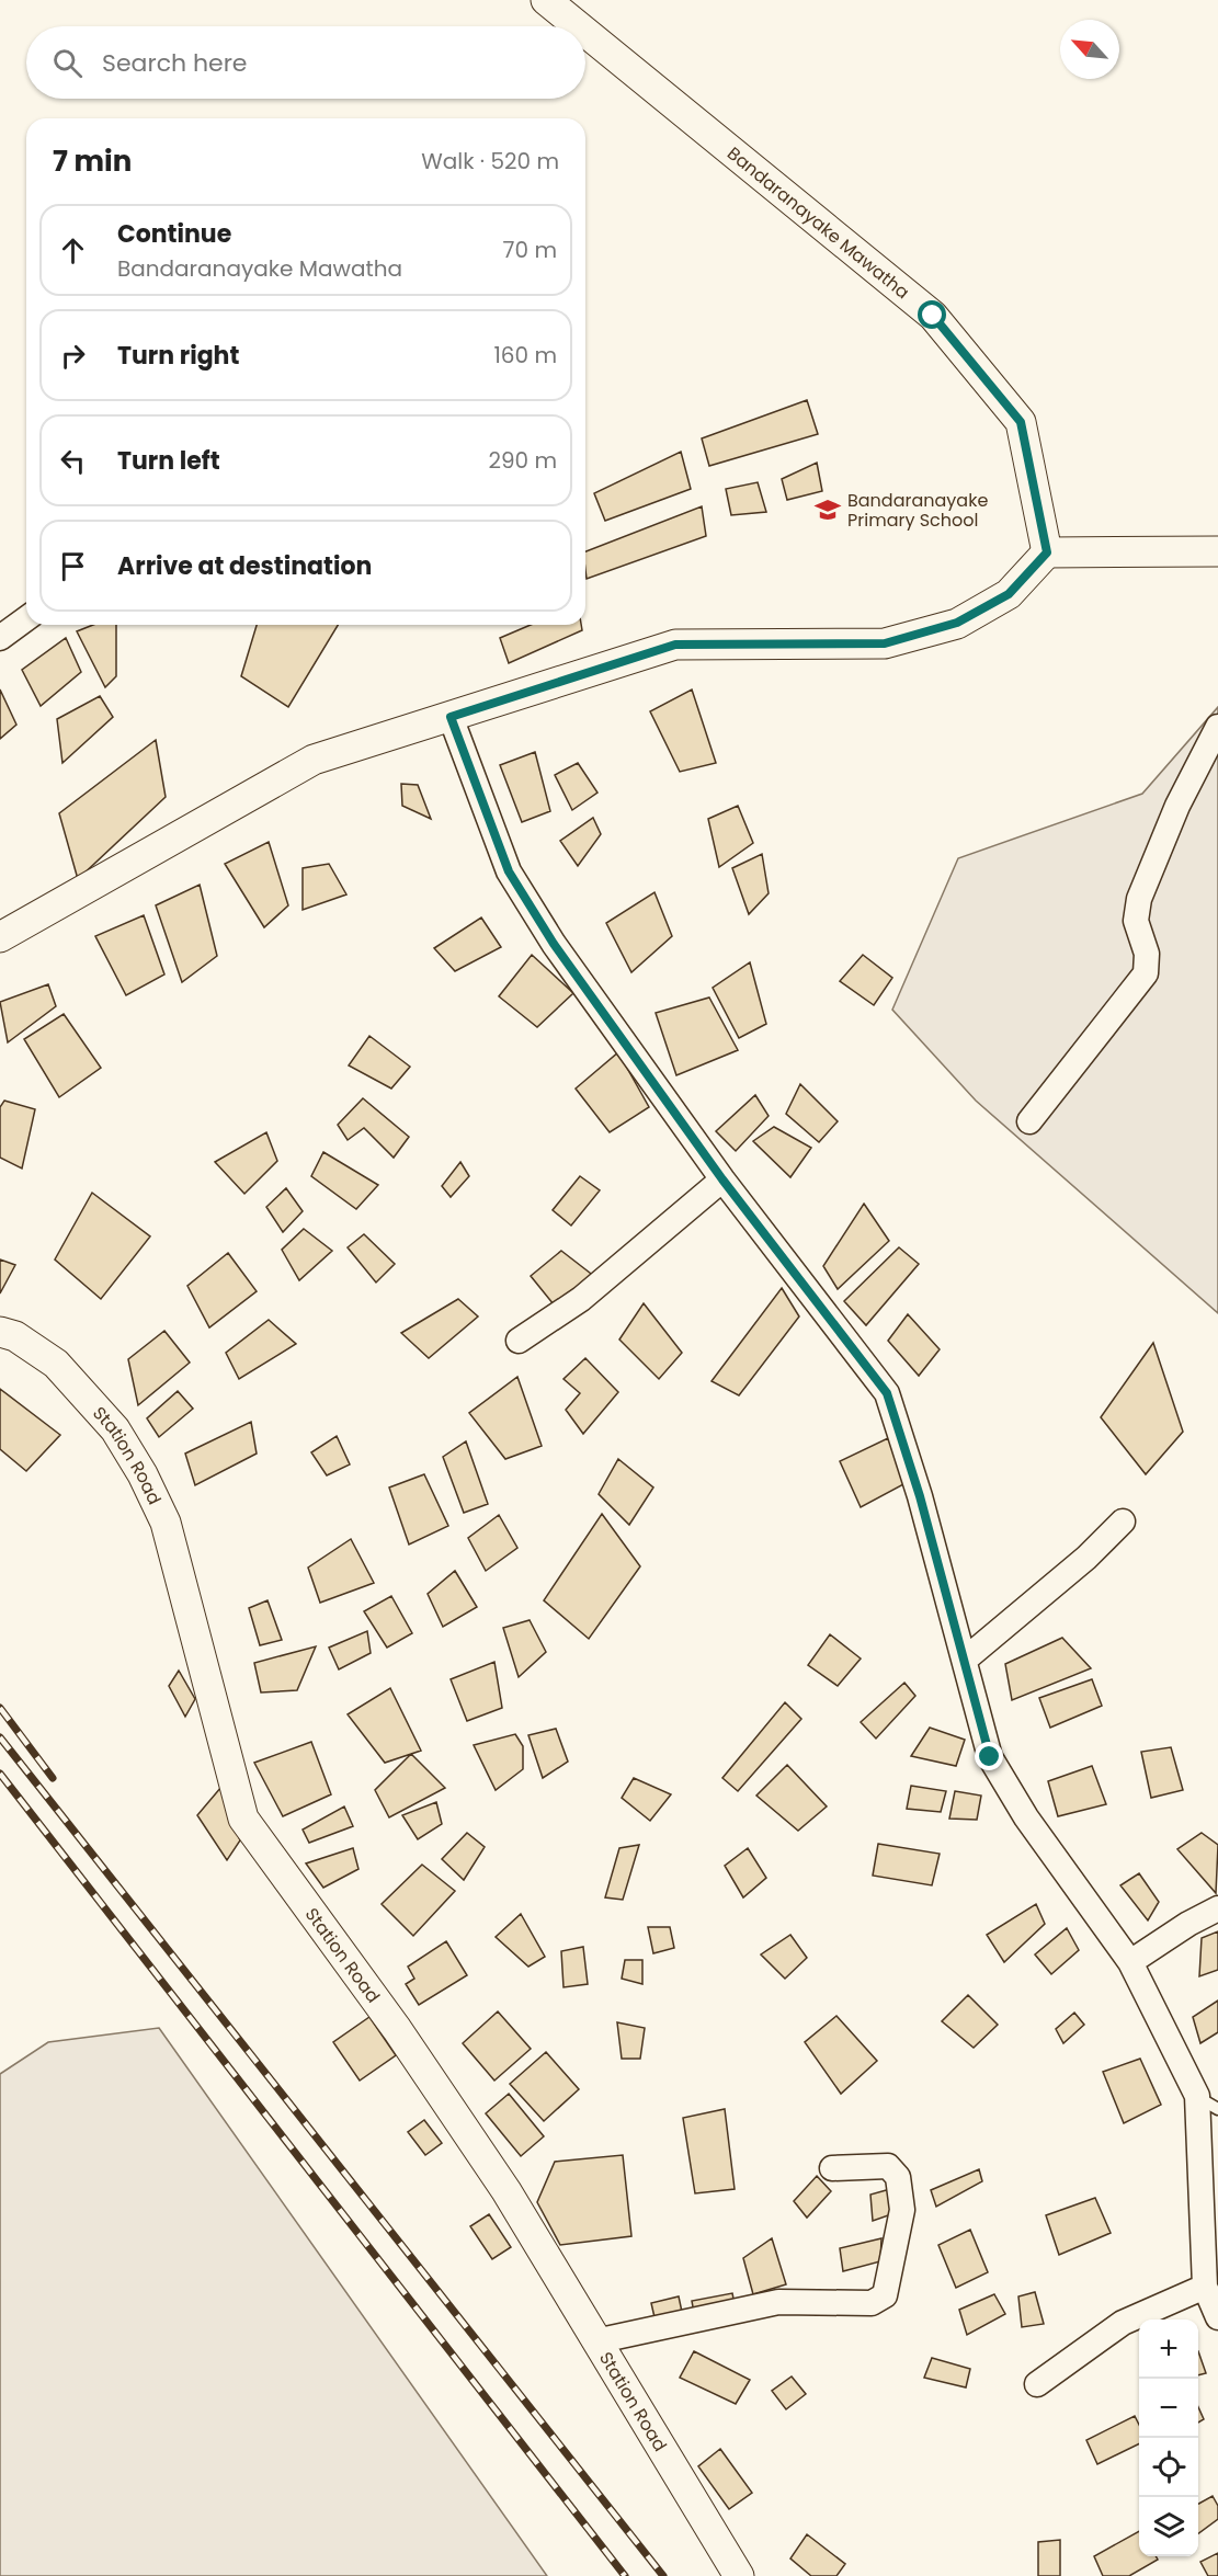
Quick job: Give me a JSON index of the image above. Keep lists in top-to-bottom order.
{
  "streets": {
    "street": ["Bandaranayake Mawatha", "Station Road"]
  },
  "places": {
    "school or university": ["Bandaranayake Primary School"]
  },
  "north": "top left",
  "page": {
    "search": "Search here",
    "heading": ["7 min", "Walk · 520 m"],
    "list": [
      ["Continue", "Bandaranayake Mawatha", "70 m"],
      ["Turn right", "160 m"],
      ["Turn left", "290 m"],
      "Arrive at destination"
    ],
    "map_buttons": ["+", "−"]
  }
}
